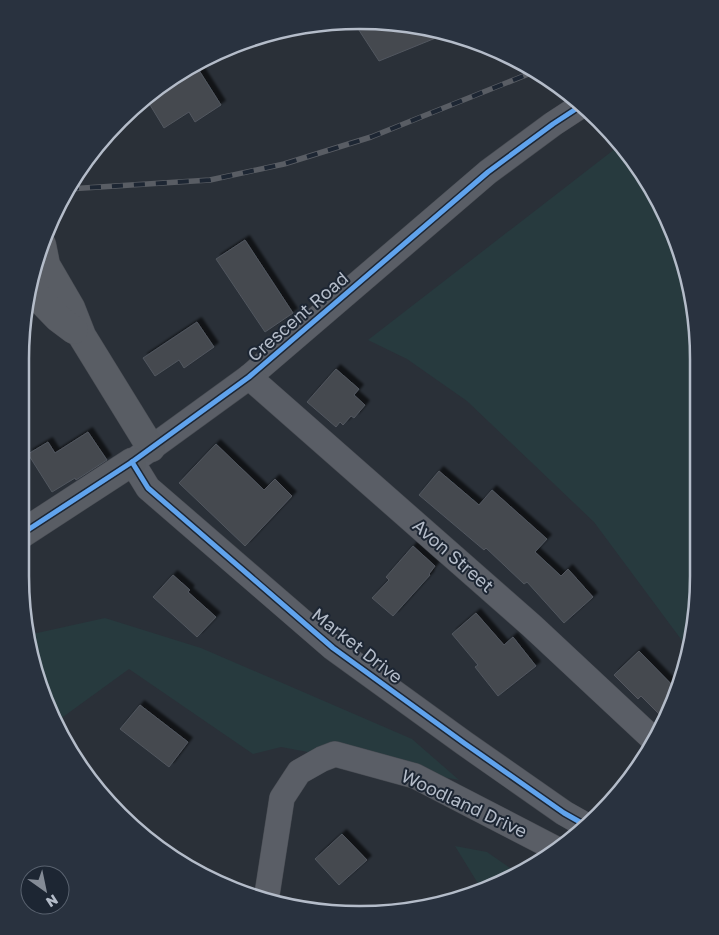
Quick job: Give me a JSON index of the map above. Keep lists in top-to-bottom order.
{
  "streets": {
    "street": [
      "Crescent Road",
      "Avon Street",
      "Market Drive",
      "Woodland Drive"
    ]
  },
  "crossings": [
    ["Crescent Road", "Avon Street"],
    ["Crescent Road", "Market Drive"]
  ],
  "north": "bottom right"
}
